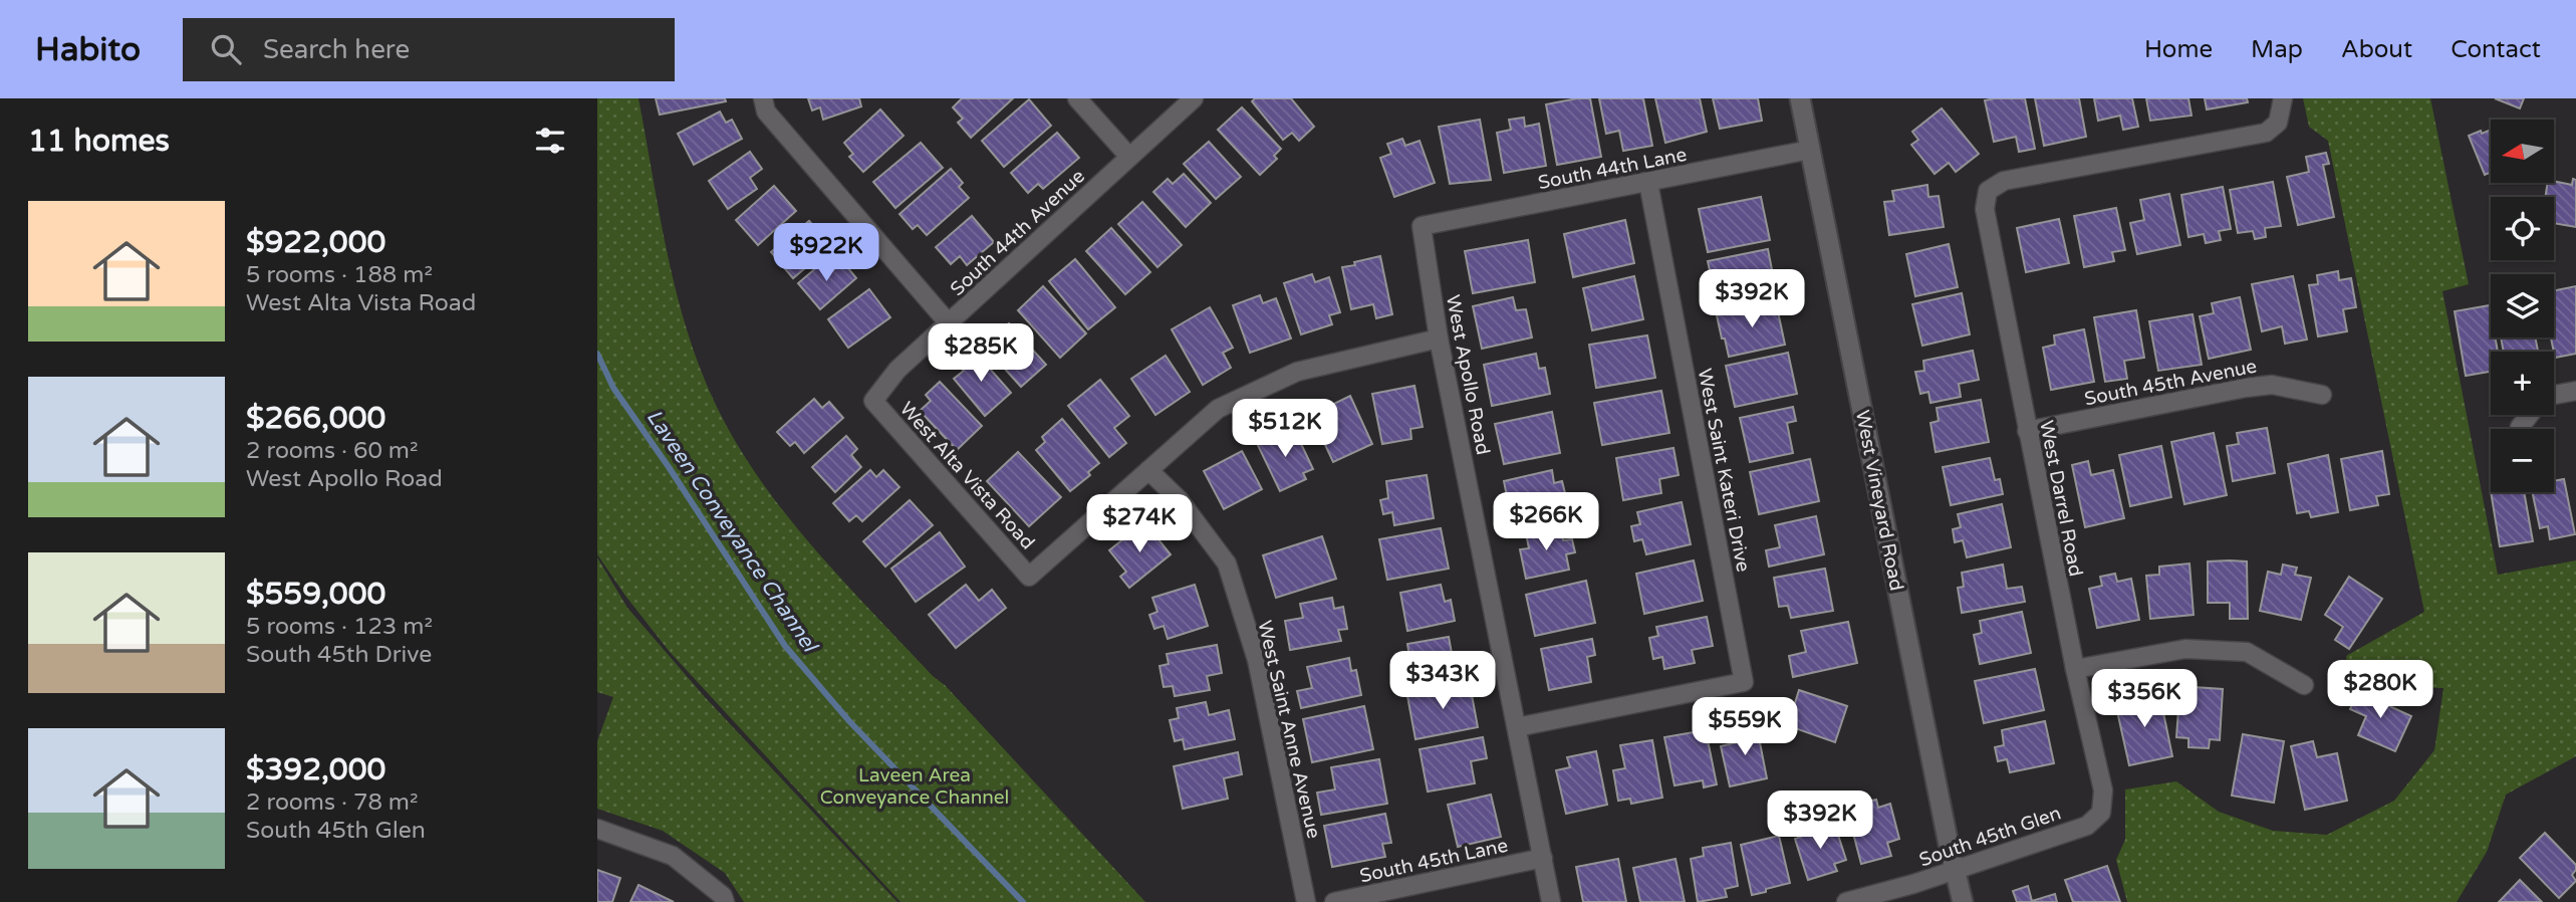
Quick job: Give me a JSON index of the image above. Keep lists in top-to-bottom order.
{
  "streets": {
    "street": [
      "South 44th Lane",
      "South 44th Avenue",
      "West Apollo Road",
      "South 45th Avenue",
      "West Saint Kateri Drive",
      "West Alta Vista Road",
      "West Darrel Road",
      "West Vineyard Road",
      "West Saint Anne Avenue",
      "South 45th Glen",
      "South 45th Lane"
    ]
  },
  "crossings": [
    ["South 44th Lane", "West Apollo Road"],
    ["South 44th Lane", "West Saint Kateri Drive"],
    ["South 44th Lane", "West Vineyard Road"],
    ["South 44th Avenue", "West Alta Vista Road"],
    ["West Apollo Road", "West Saint Kateri Drive"],
    ["West Apollo Road", "South 45th Lane"],
    ["South 45th Avenue", "West Darrel Road"],
    ["West Alta Vista Road", "West Saint Anne Avenue"],
    ["West Darrel Road", "South 45th Glen"],
    ["West Vineyard Road", "South 45th Glen"]
  ],
  "water": ["Laveen Conveyance Channel"],
  "parks": ["Laveen Area Conveyance Channel"],
  "north": "left",
  "page": {
    "header": "Habito",
    "search": "Search here",
    "nav": [
      "Home",
      "Map",
      "About",
      "Contact"
    ],
    "heading": "11 homes",
    "map_buttons": ["+", "−"],
    "list": [
      {
        "name": "$922,000",
        "note": "5 rooms · 188 m² · West Alta Vista Road"
      },
      {
        "name": "$266,000",
        "note": "2 rooms · 60 m² · West Apollo Road"
      },
      {
        "name": "$559,000",
        "note": "5 rooms · 123 m² · South 45th Drive"
      },
      {
        "name": "$392,000",
        "note": "2 rooms · 78 m² · South 45th Glen"
      }
    ],
    "price": [
      "$922K",
      "$392K",
      "$285K",
      "$512K",
      "$266K",
      "$274K",
      "$343K",
      "$280K",
      "$356K",
      "$559K",
      "$392K"
    ]
  }
}
